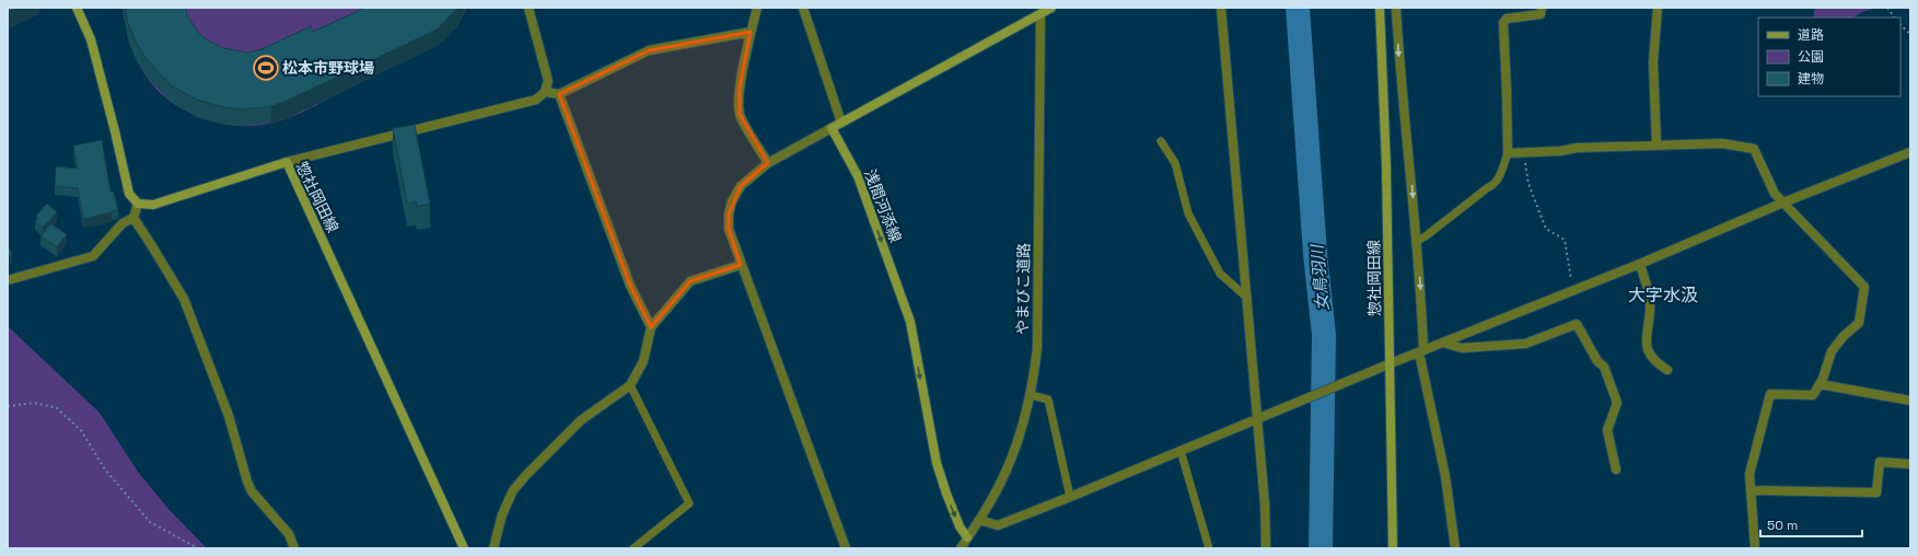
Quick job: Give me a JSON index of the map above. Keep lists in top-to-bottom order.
{
  "streets": {
    "main road": ["惣社岡田線", "浅間河添線"],
    "street": ["やまびこ道路"]
  },
  "crossings": [
    ["浅間河添線", "やまびこ道路"]
  ],
  "one_way": ["浅間河添線"],
  "districts": ["大字水汲"],
  "water": ["女鳥羽川"],
  "places": {
    "sports": ["松本市野球場"]
  },
  "legend": ["道路", "公園", "建物"],
  "scale_bar": "50 m"
}
